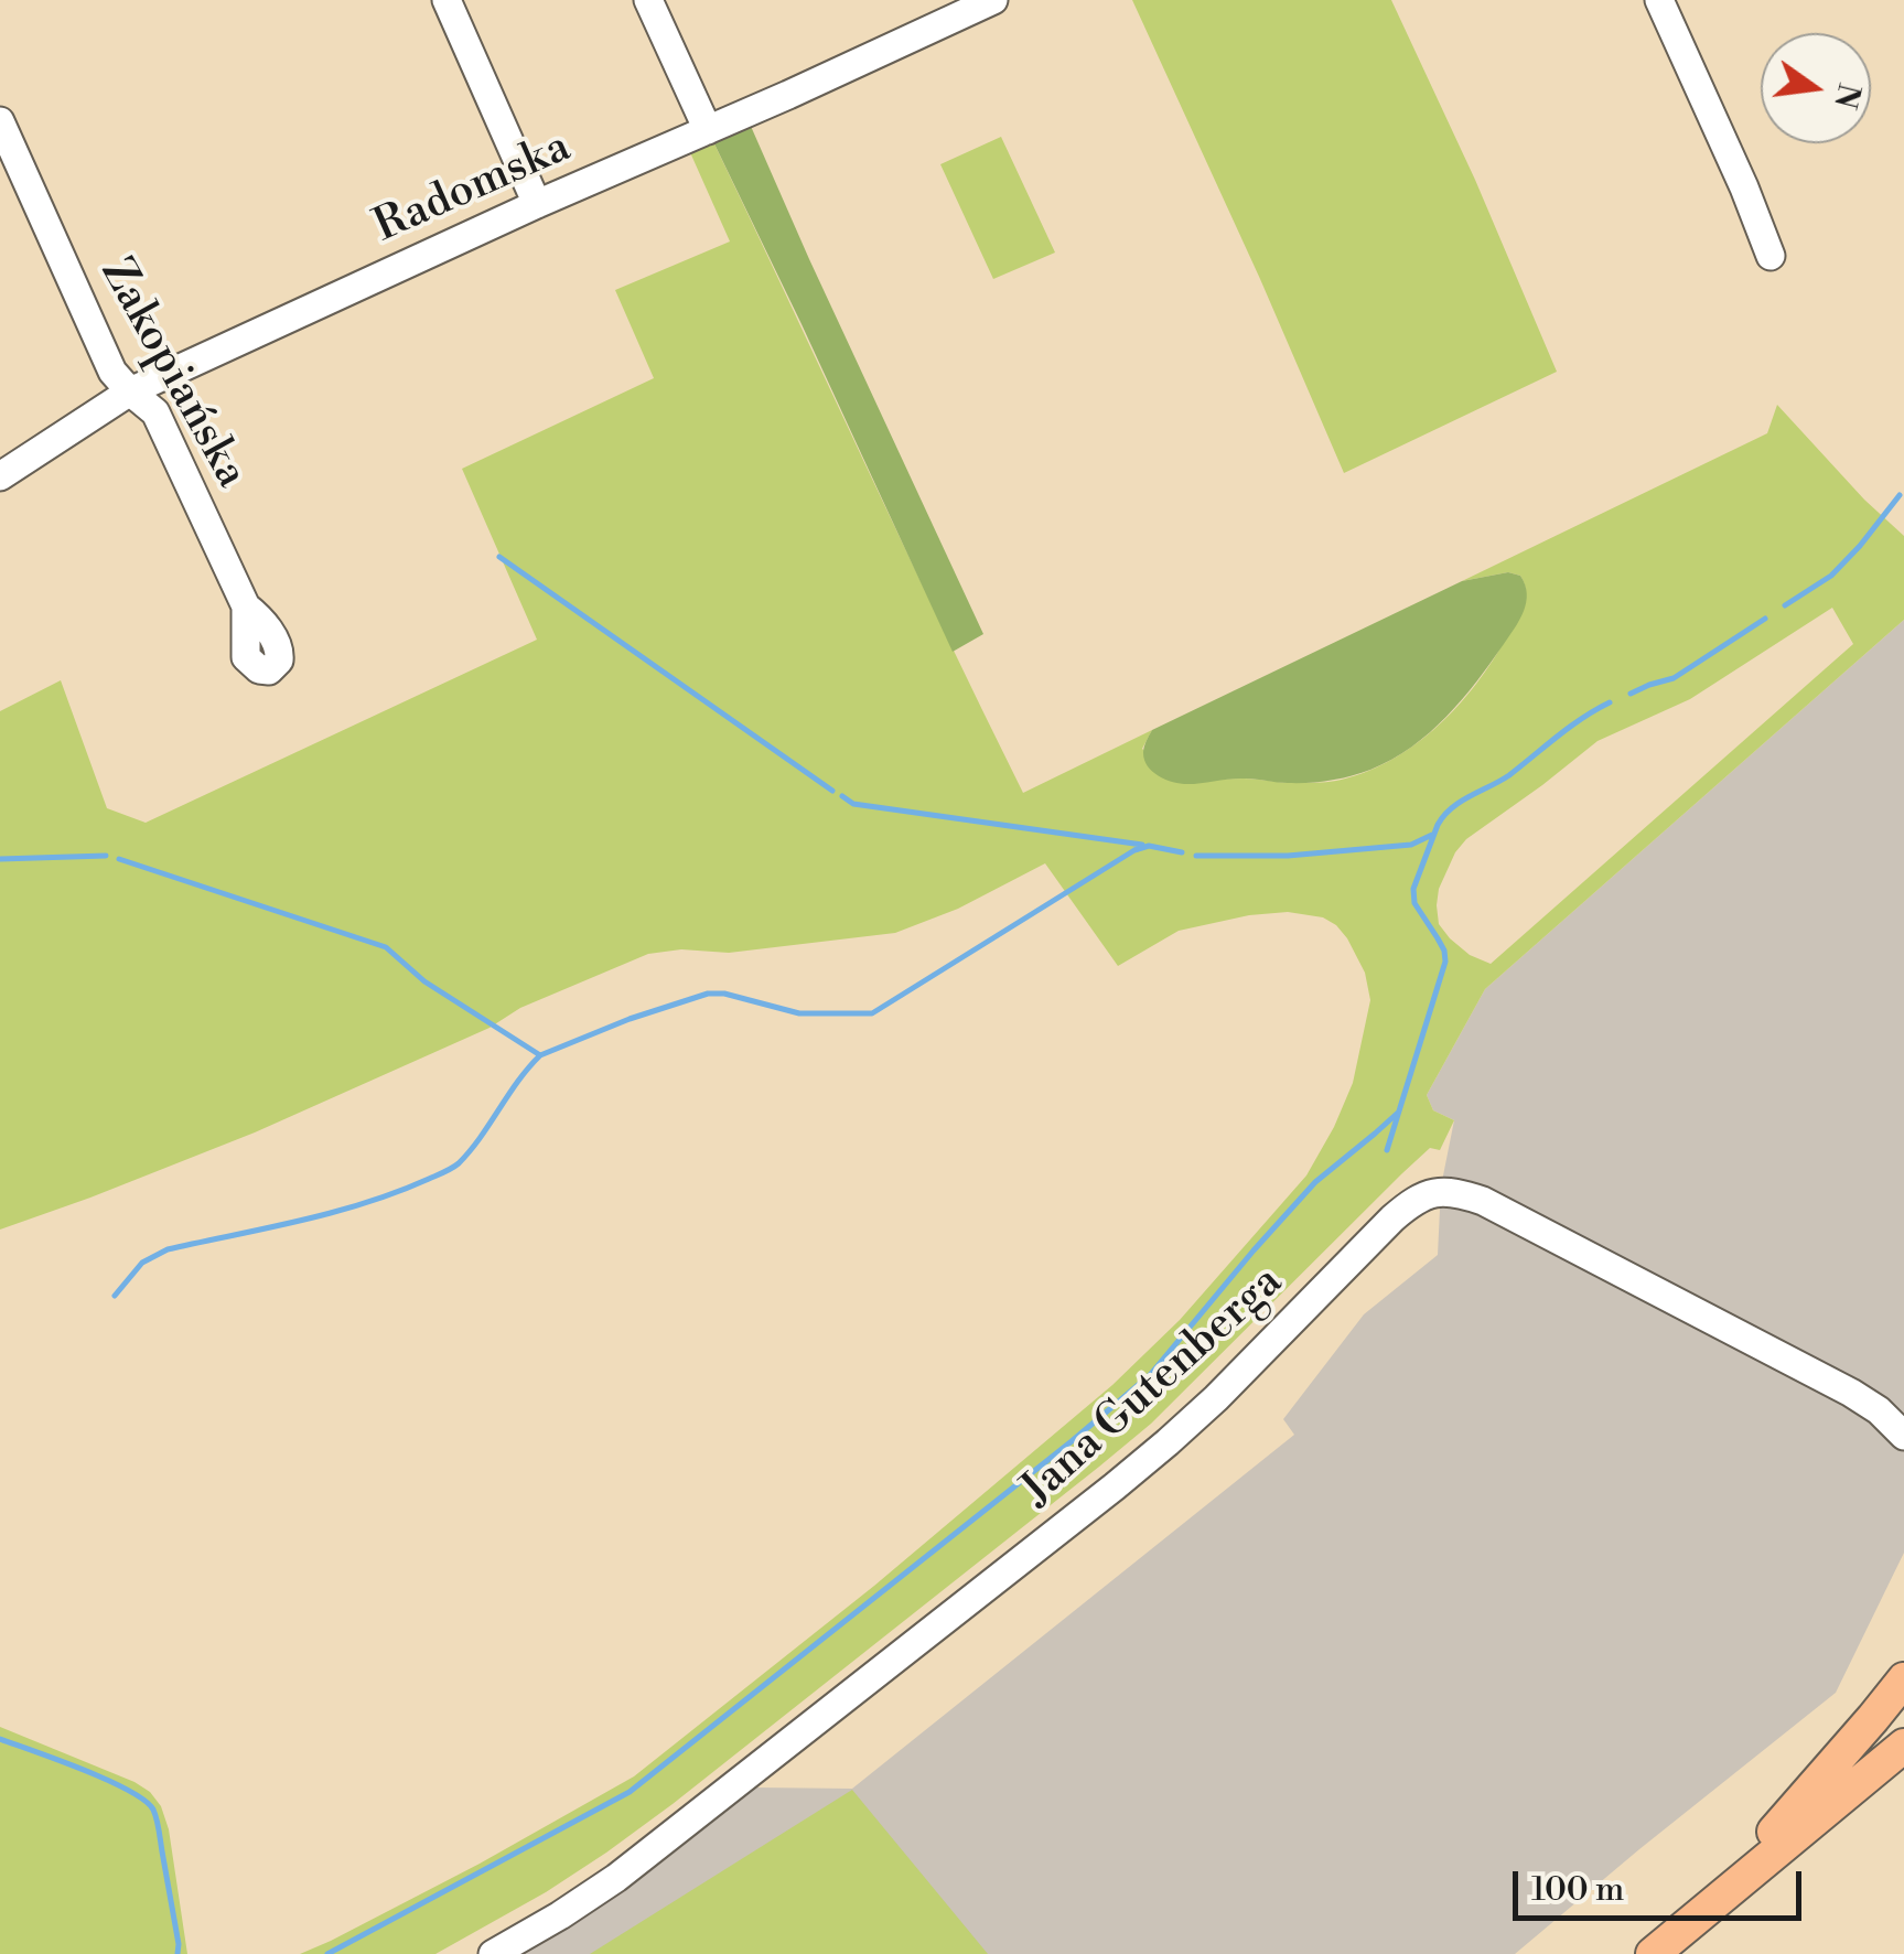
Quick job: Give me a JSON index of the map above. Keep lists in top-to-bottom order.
{
  "streets": {
    "street": ["Radomska", "Zakopiańska", "Jana Gutenberga"]
  },
  "crossings": [
    ["Radomska", "Zakopiańska"]
  ],
  "scale_bar": "100 m",
  "north": "right"
}
